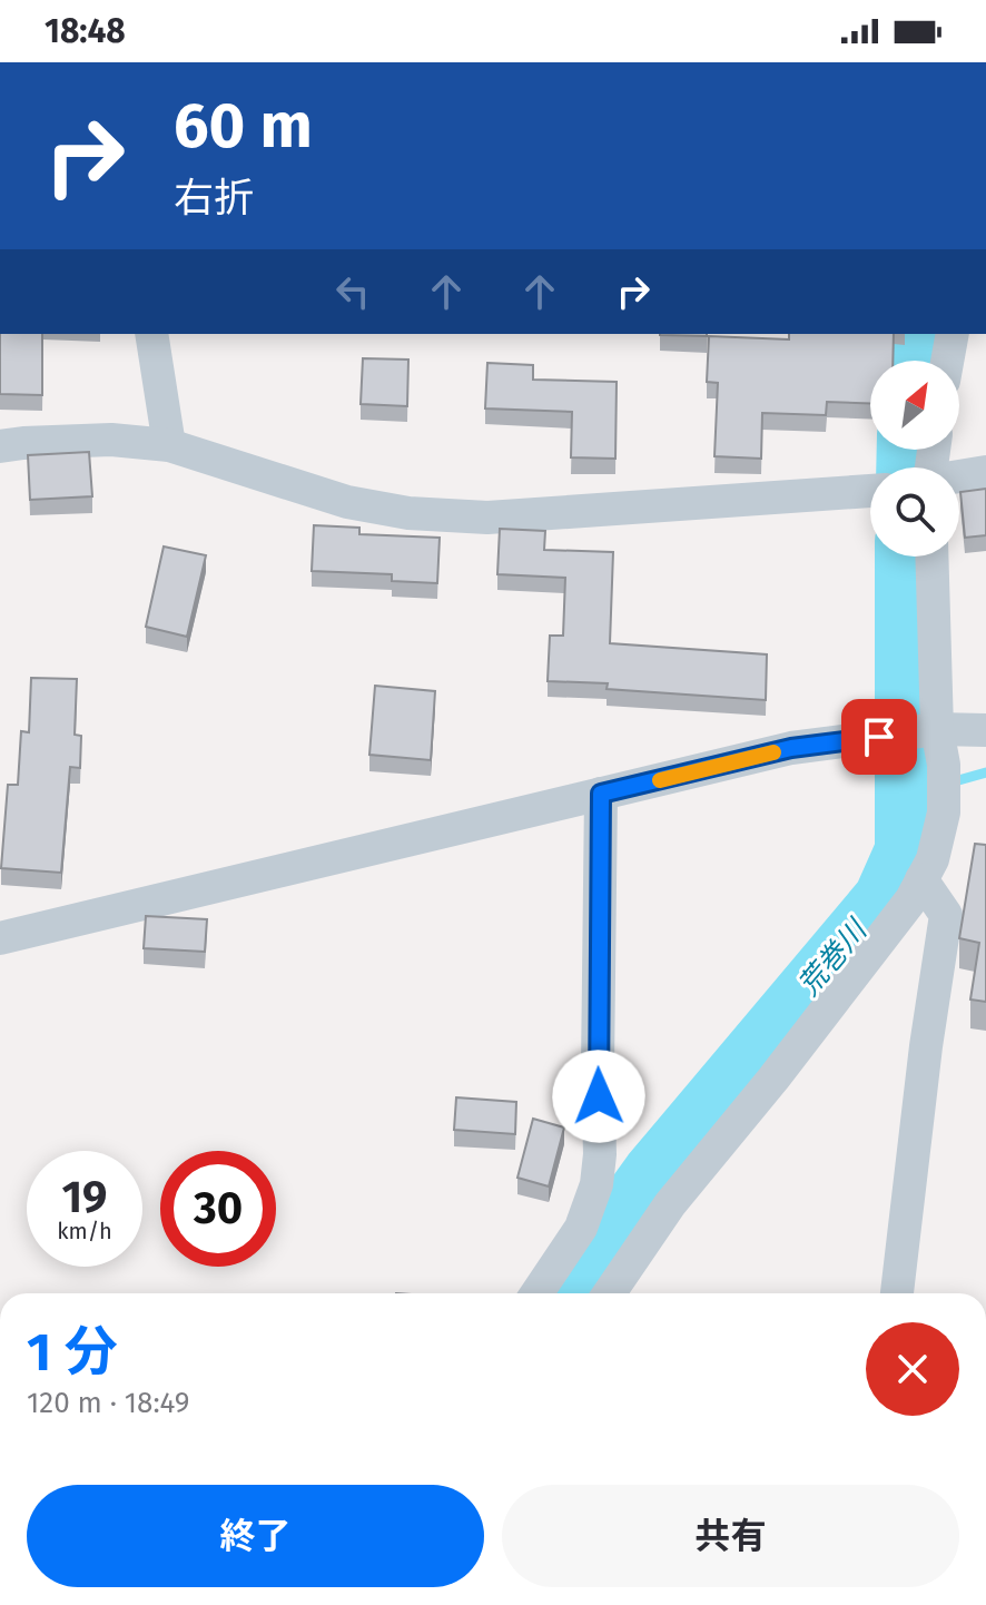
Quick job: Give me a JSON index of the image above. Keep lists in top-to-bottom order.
{
  "water": ["荒巻川"],
  "north": "top right",
  "page": {
    "status": "18:48",
    "turn": ["60 m", "右折"],
    "speed": "19 km/h",
    "limit": "30",
    "heading": ["1 分", "120 m · 18:49"],
    "buttons": ["終了", "共有"]
  }
}
